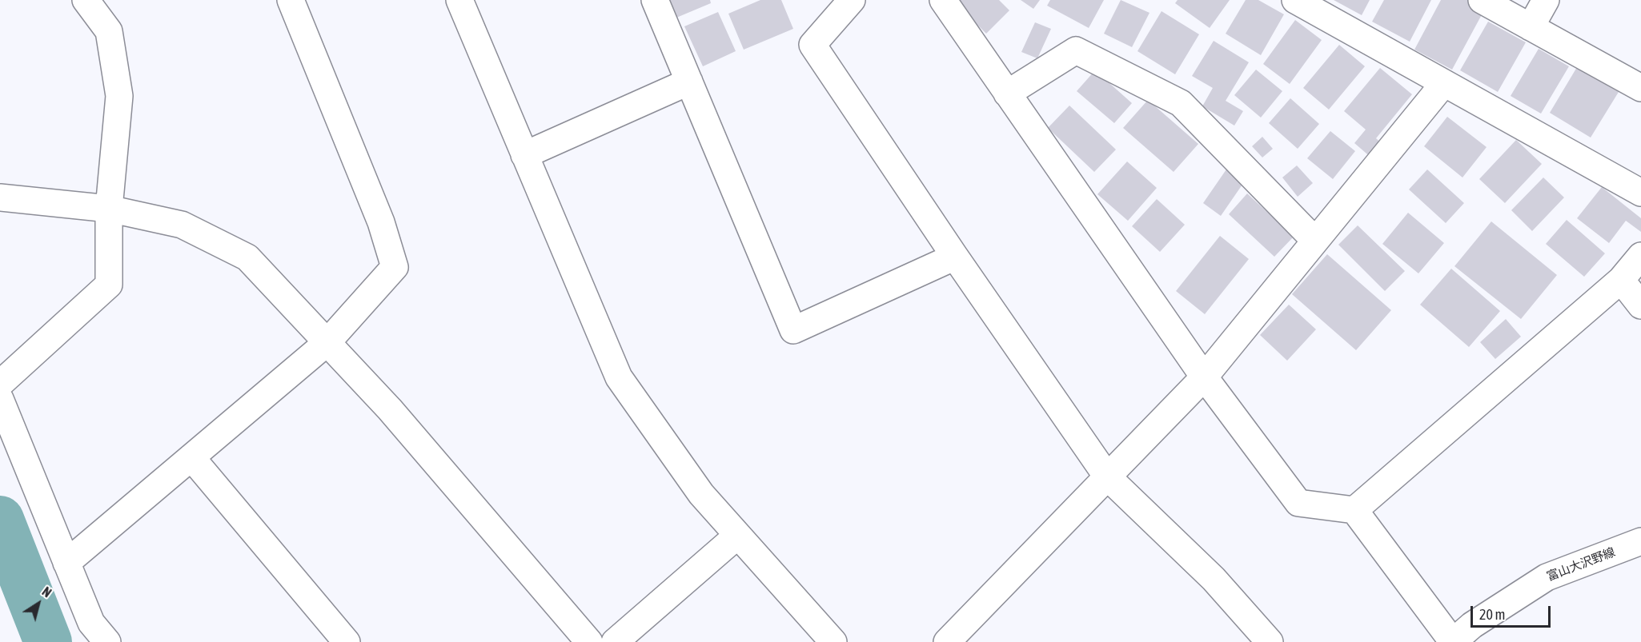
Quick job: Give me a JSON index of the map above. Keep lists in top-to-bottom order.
{
  "streets": {
    "street": ["富山大沢野線"]
  },
  "scale_bar": "20 m",
  "north": "top right"
}
